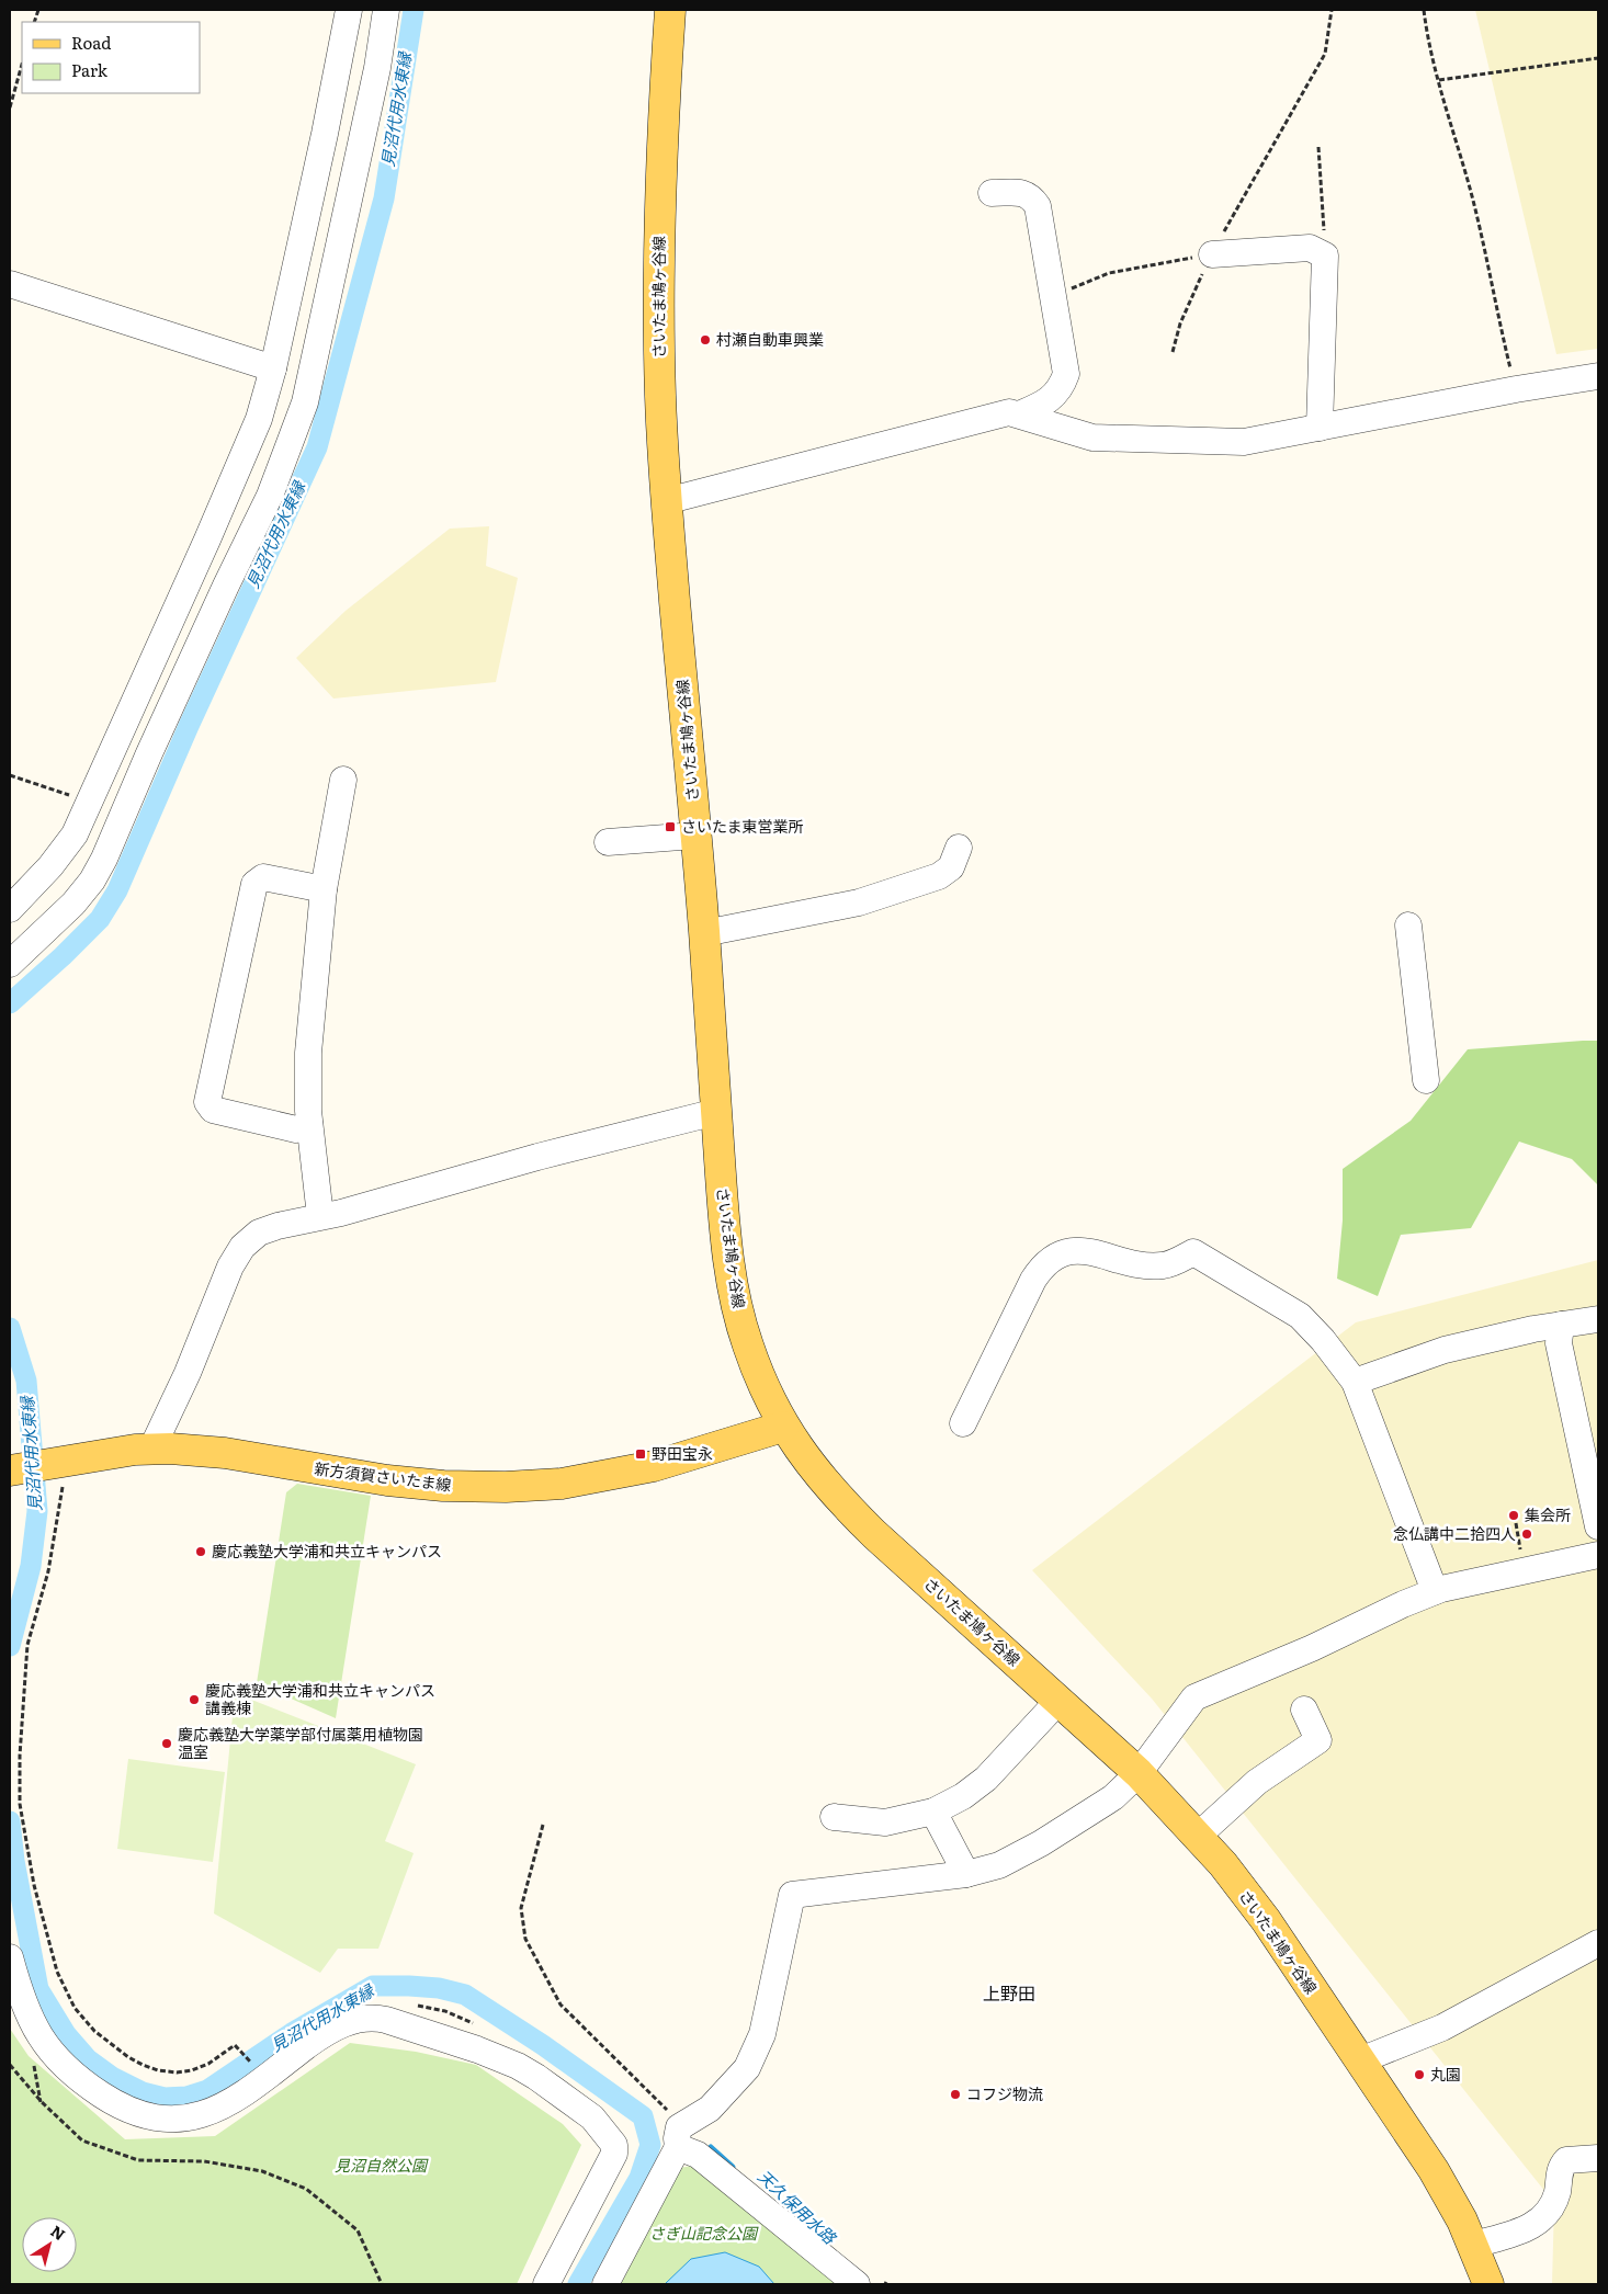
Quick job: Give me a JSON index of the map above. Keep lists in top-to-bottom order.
{
  "streets": {
    "main road": ["さいたま鳩ヶ谷線", "新方須賀さいたま線"]
  },
  "crossings": [
    ["さいたま鳩ヶ谷線", "新方須賀さいたま線"]
  ],
  "districts": ["上野田"],
  "water": ["見沼代用水東縁", "天久保用水路"],
  "parks": ["見沼自然公園", "さぎ山記念公園"],
  "places": {
    "other": [
      "村瀬自動車興業",
      "集会所",
      "念仏講中二拾四人",
      "慶応義塾大学浦和共立キャンパス",
      "慶応義塾大学浦和共立キャンパス 講義棟",
      "慶応義塾大学薬学部付属薬用植物園 温室",
      "丸園",
      "コフジ物流"
    ],
    "transit": ["さいたま東営業所", "野田宝永"]
  },
  "legend": ["Road", "Park"],
  "north": "top right"
}
